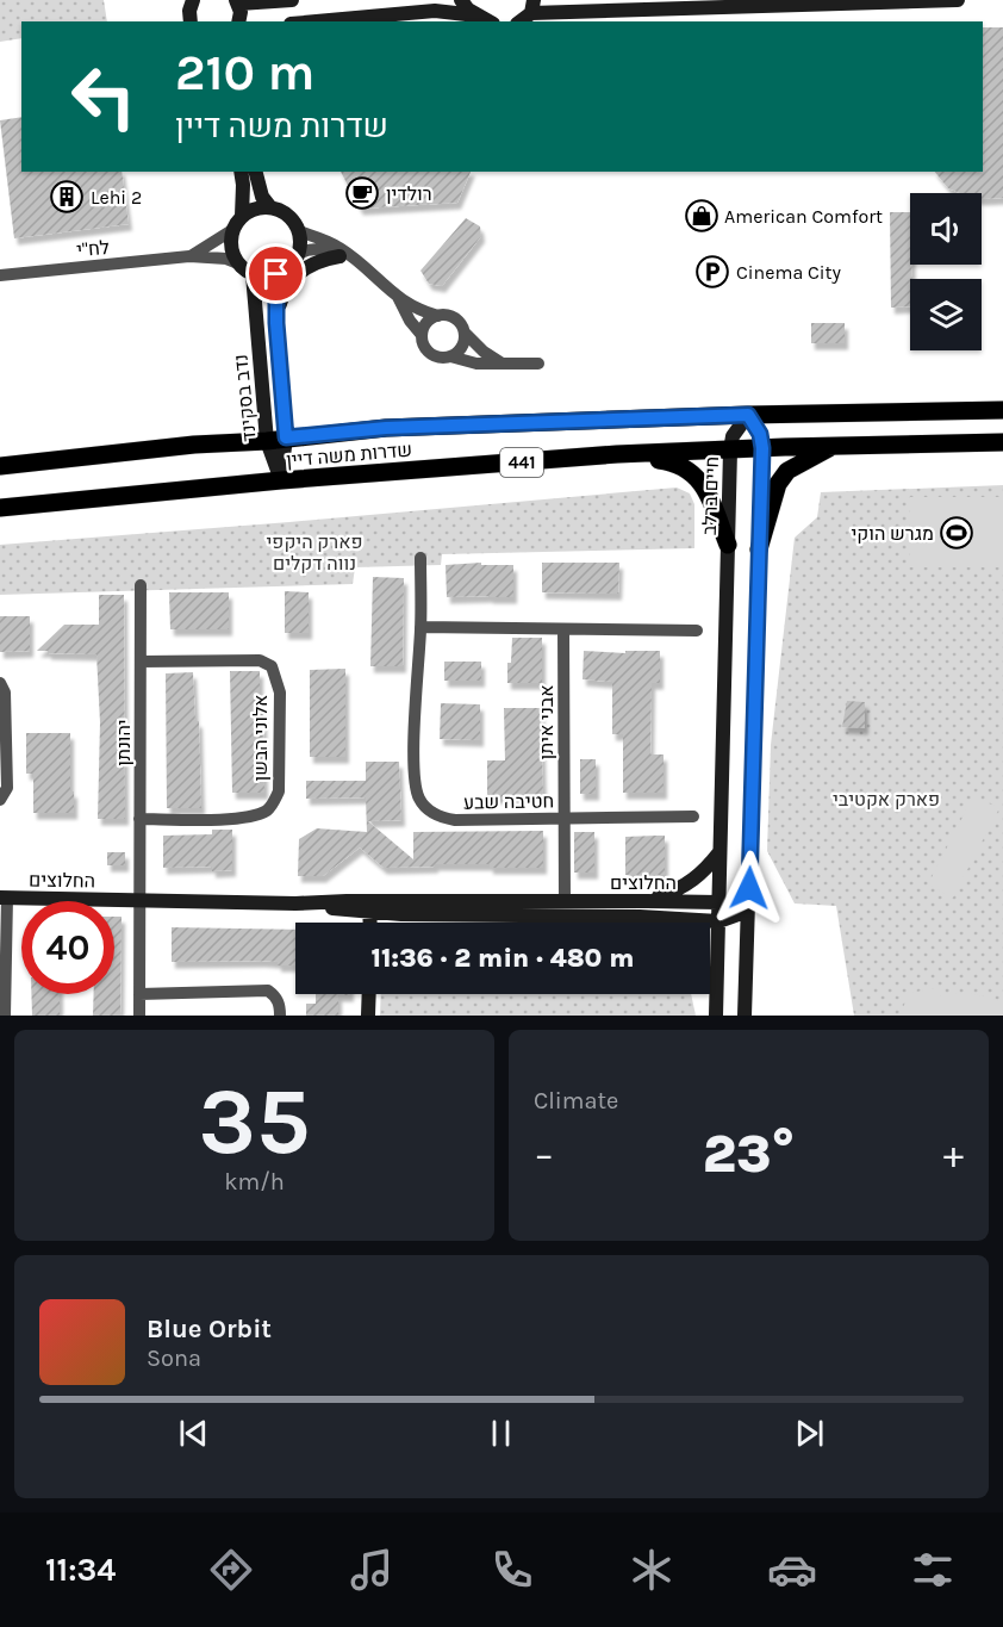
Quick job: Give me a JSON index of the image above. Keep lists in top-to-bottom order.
{
  "streets": {
    "main road": ["שדרות משה דיין", "441"],
    "street": [
      "לח\"י",
      "נדב בסקינד",
      "חיים ברלב",
      "אבני איתן",
      "אלוני הבשן",
      "יהונתן",
      "חטיבה שבע",
      "החלוצים"
    ]
  },
  "crossings": [
    ["לח\"י", "נדב בסקינד"],
    ["נדב בסקינד", "שדרות משה דיין"],
    ["שדרות משה דיין", "חיים ברלב"],
    ["חיים ברלב", "החלוצים"],
    ["אבני איתן", "חטיבה שבע"],
    ["אבני איתן", "החלוצים"],
    ["אלוני הבשן", "יהונתן"],
    ["יהונתן", "החלוצים"]
  ],
  "parks": ["פארק היקפי נווה דקלים", "פארק אקטיבי"],
  "places": {
    "cafe": ["רולדין"],
    "building": ["Lehi 2"],
    "shop": ["American Comfort"],
    "parking": ["Cinema City"],
    "sports": ["מגרש הוקי"]
  },
  "page": {
    "turn": ["210 m", "שדרות משה דיין"],
    "limit": "40",
    "trip": "11:36 · 2 min · 480 m",
    "tile": [
      ["35", "km/h"],
      "Climate"
    ],
    "heat": ["−", "23°", "+"],
    "song": ["Blue Orbit", "Sona"],
    "tabs": "11:34"
  }
}
